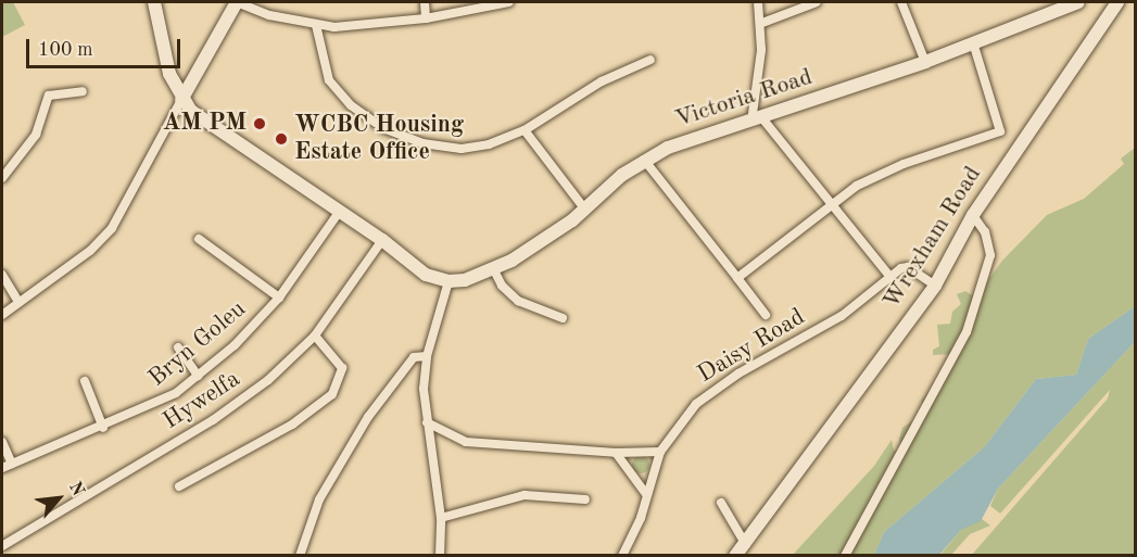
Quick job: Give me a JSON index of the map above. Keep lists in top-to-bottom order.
{
  "streets": {
    "street": [
      "Victoria Road",
      "Wrexham Road",
      "Bryn Goleu",
      "Daisy Road",
      "Hywelfa"
    ]
  },
  "places": ["AM PM", "WCBC Housing Estate Office"],
  "scale_bar": "100 m",
  "north": "top right"
}
